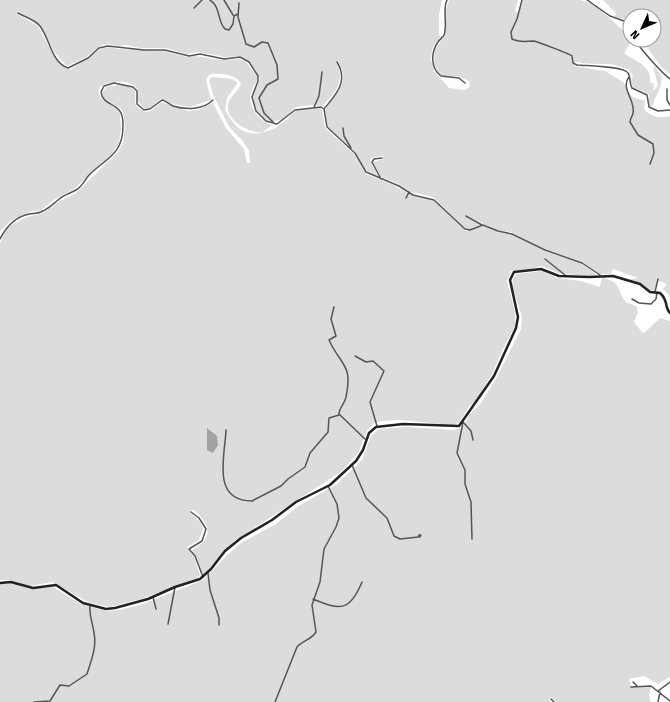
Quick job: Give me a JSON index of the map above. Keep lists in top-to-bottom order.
{
  "north": "bottom left"
}
